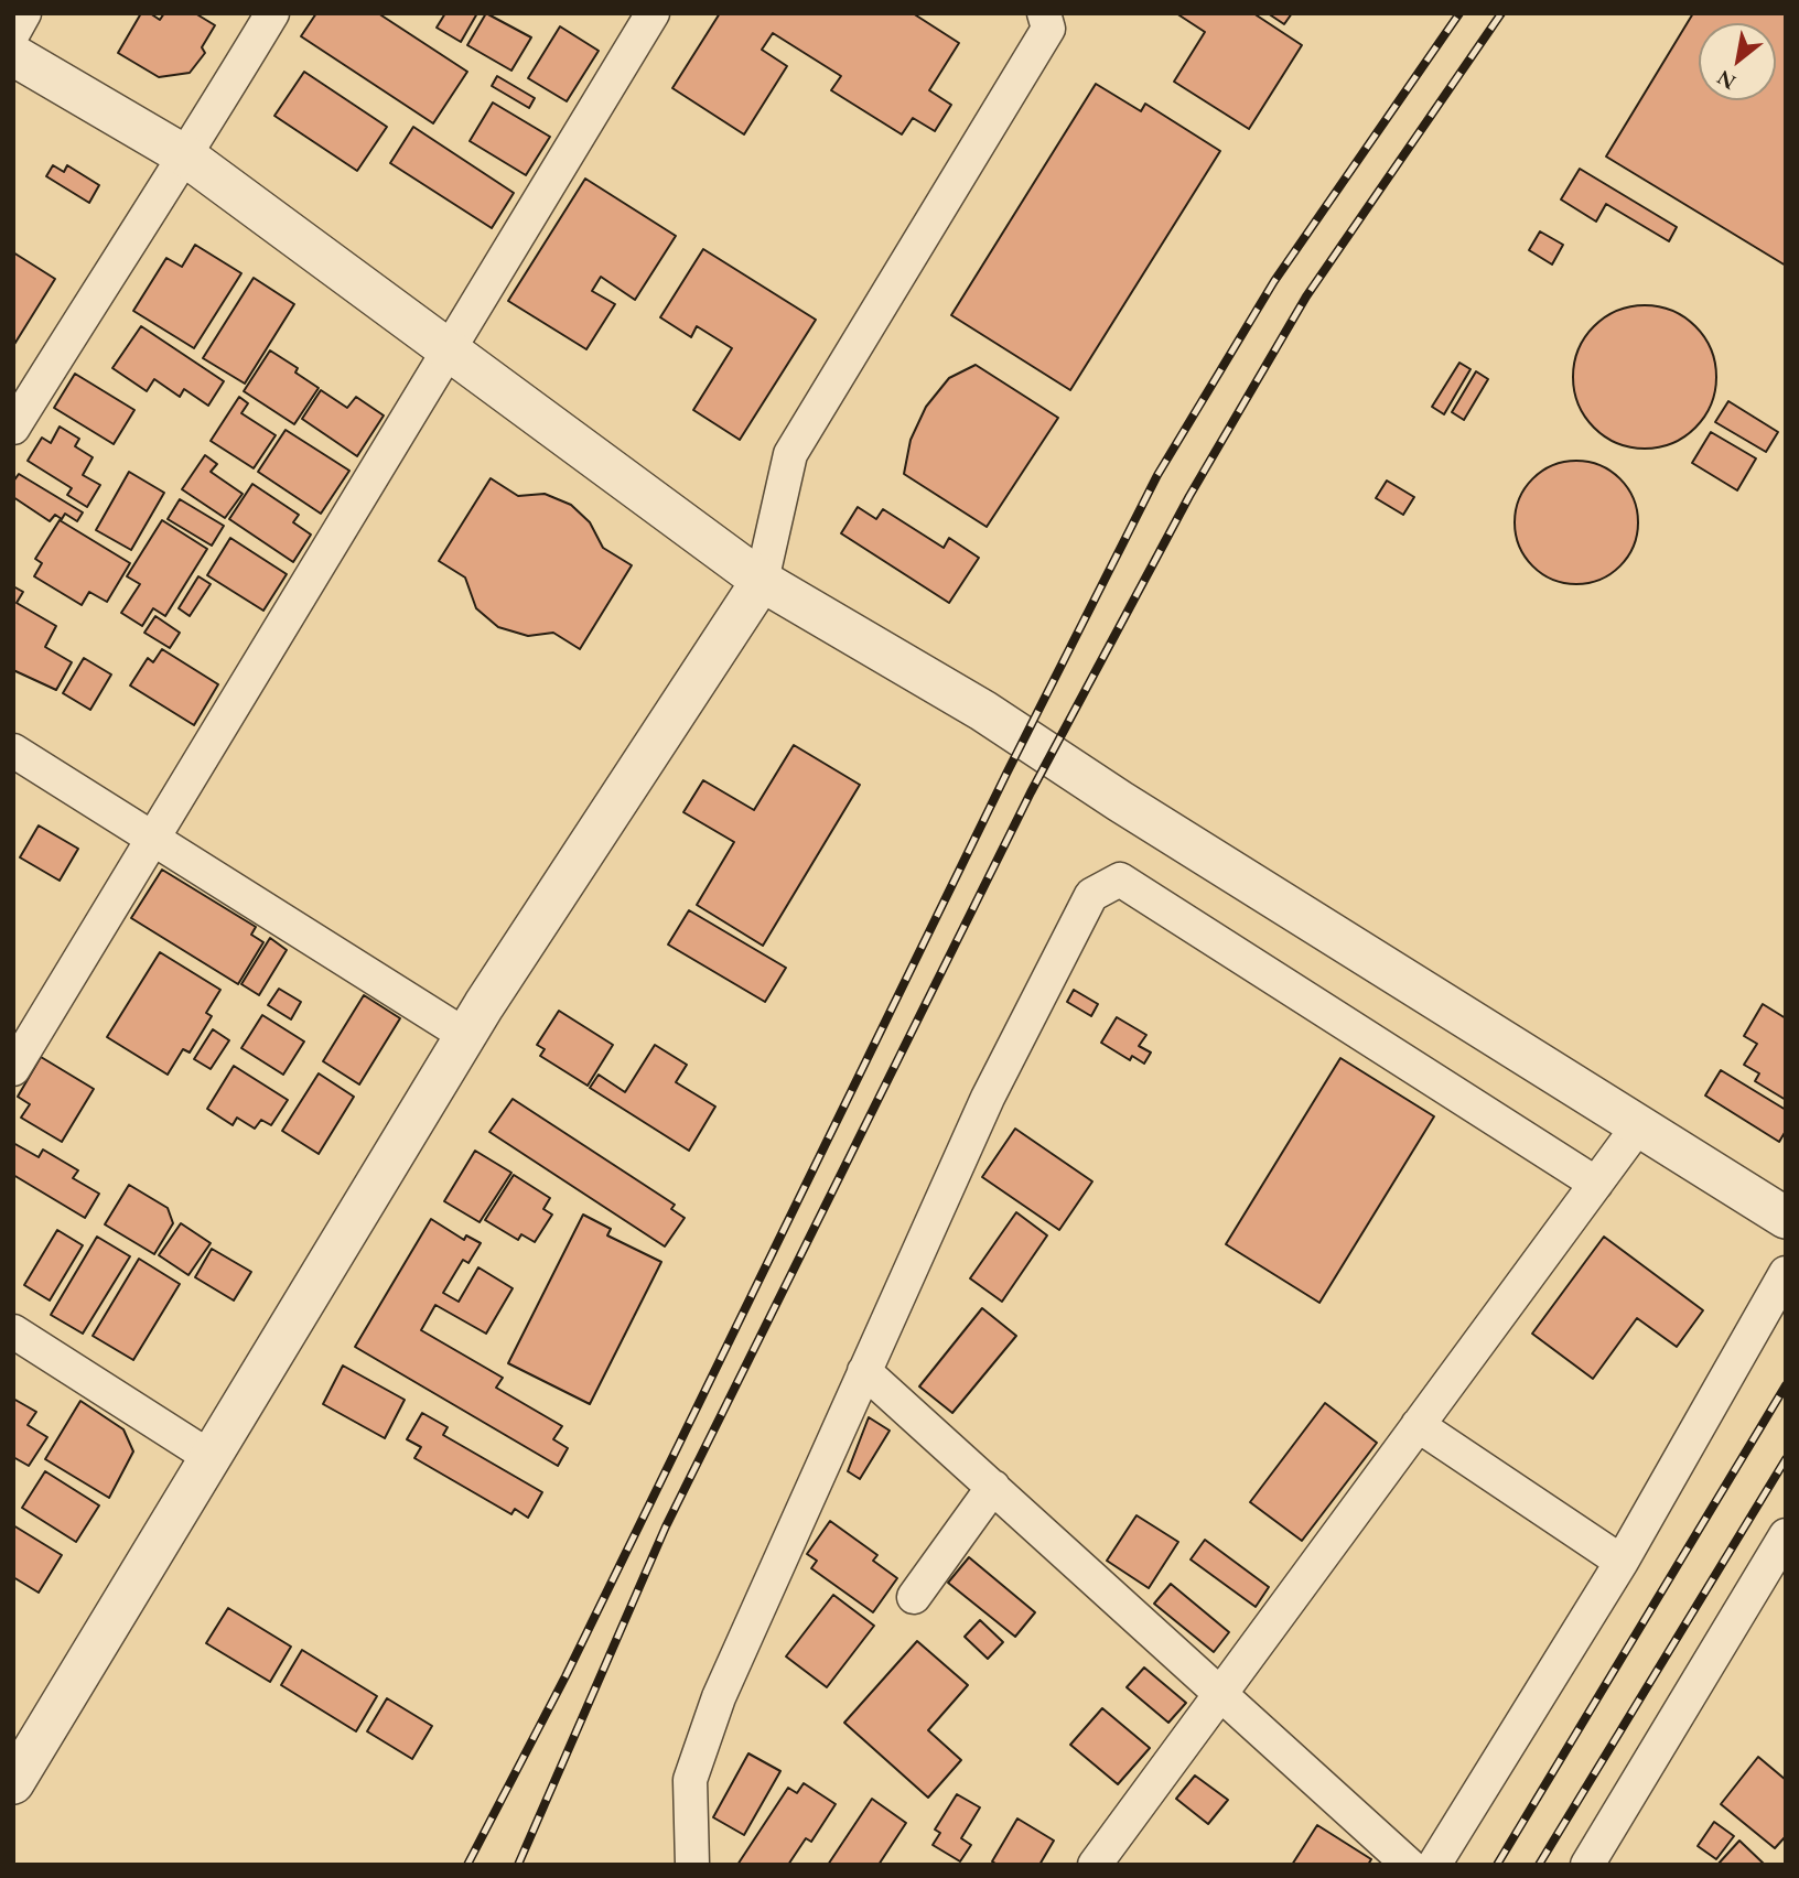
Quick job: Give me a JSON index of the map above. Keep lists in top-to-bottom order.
{
  "north": "bottom left"
}
